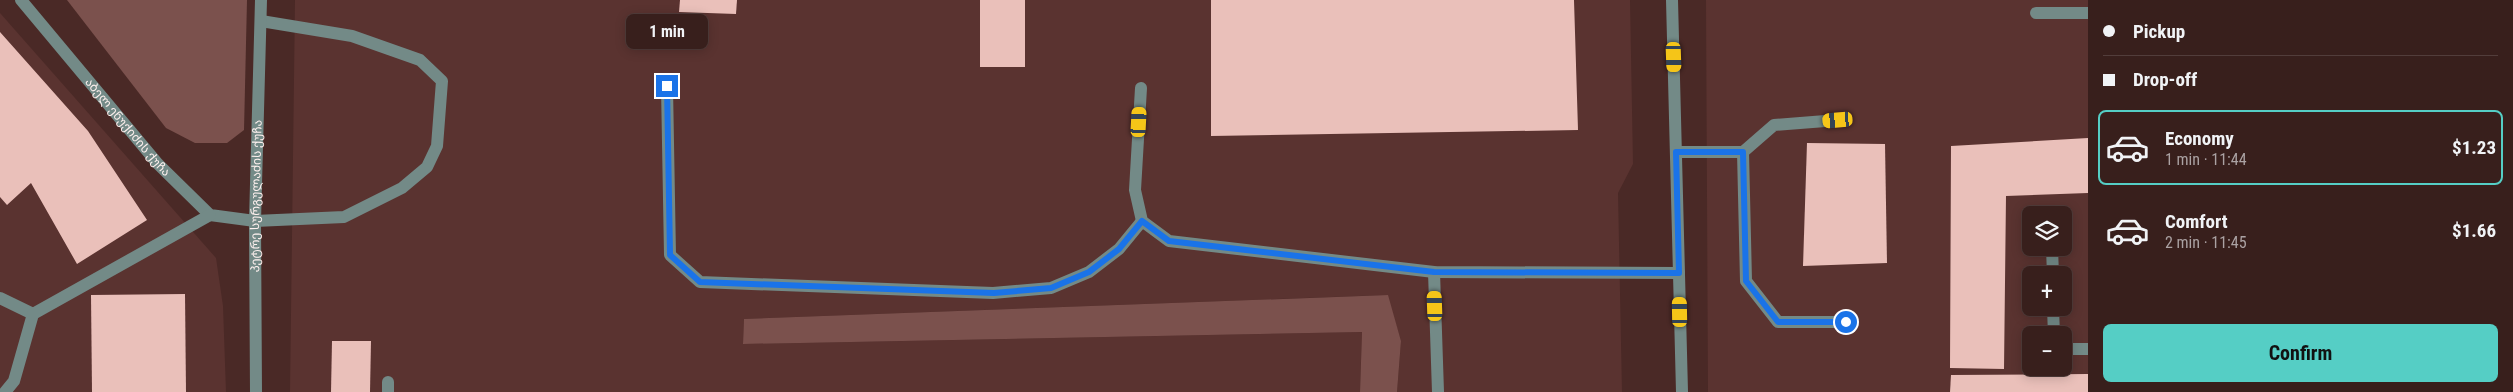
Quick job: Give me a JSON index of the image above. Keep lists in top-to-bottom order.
{
  "streets": {
    "street": ["აბელ ენუქიძის ქუჩა", "პეტრე სურგულაძის ქუჩა"]
  },
  "page": {
    "banner": ["Pickup", "Drop-off"],
    "bubble": "1 min",
    "list": [
      {
        "name": "Economy",
        "note": "1 min · 11:44",
        "value": "$1.23"
      },
      {
        "name": "Comfort",
        "note": "2 min · 11:45",
        "value": "$1.66"
      }
    ],
    "map_buttons": ["+", "−"],
    "buttons": "Confirm"
  }
}
